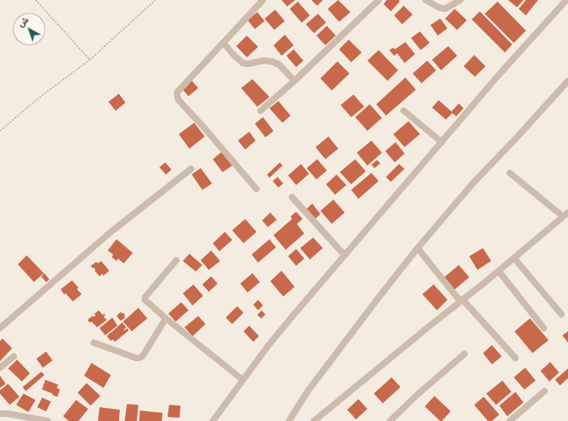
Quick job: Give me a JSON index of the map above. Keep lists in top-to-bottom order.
{
  "north": "top left"
}
